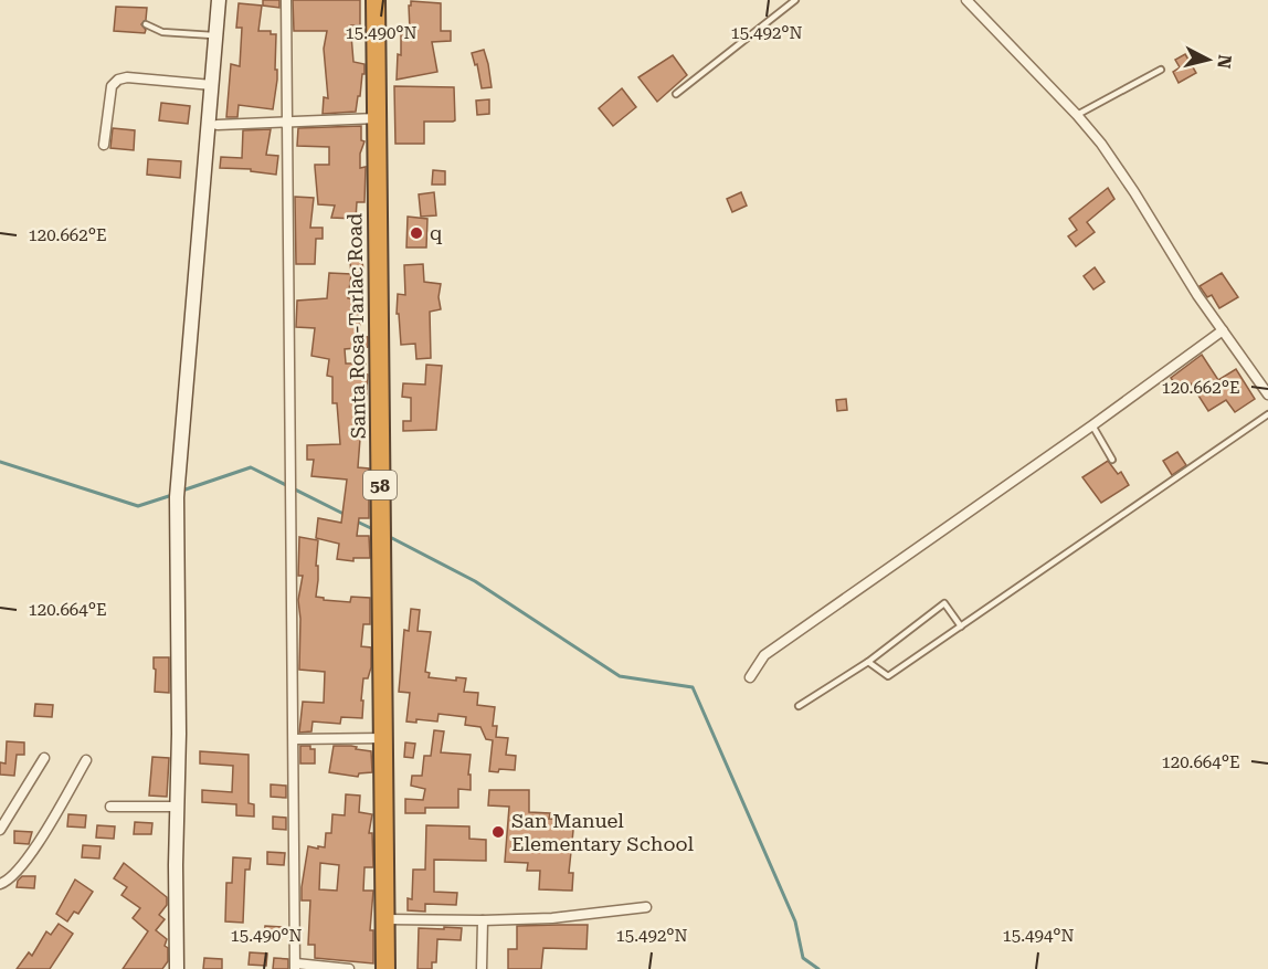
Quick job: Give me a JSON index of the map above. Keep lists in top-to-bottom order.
{
  "streets": {
    "highway": ["Santa Rosa-Tarlac Road", "58"]
  },
  "places": ["q", "San Manuel Elementary School"],
  "north": "right",
  "coordinates": [
    "15.490°N",
    "15.492°N",
    "120.662°E",
    "120.664°E",
    "15.494°N"
  ]
}
